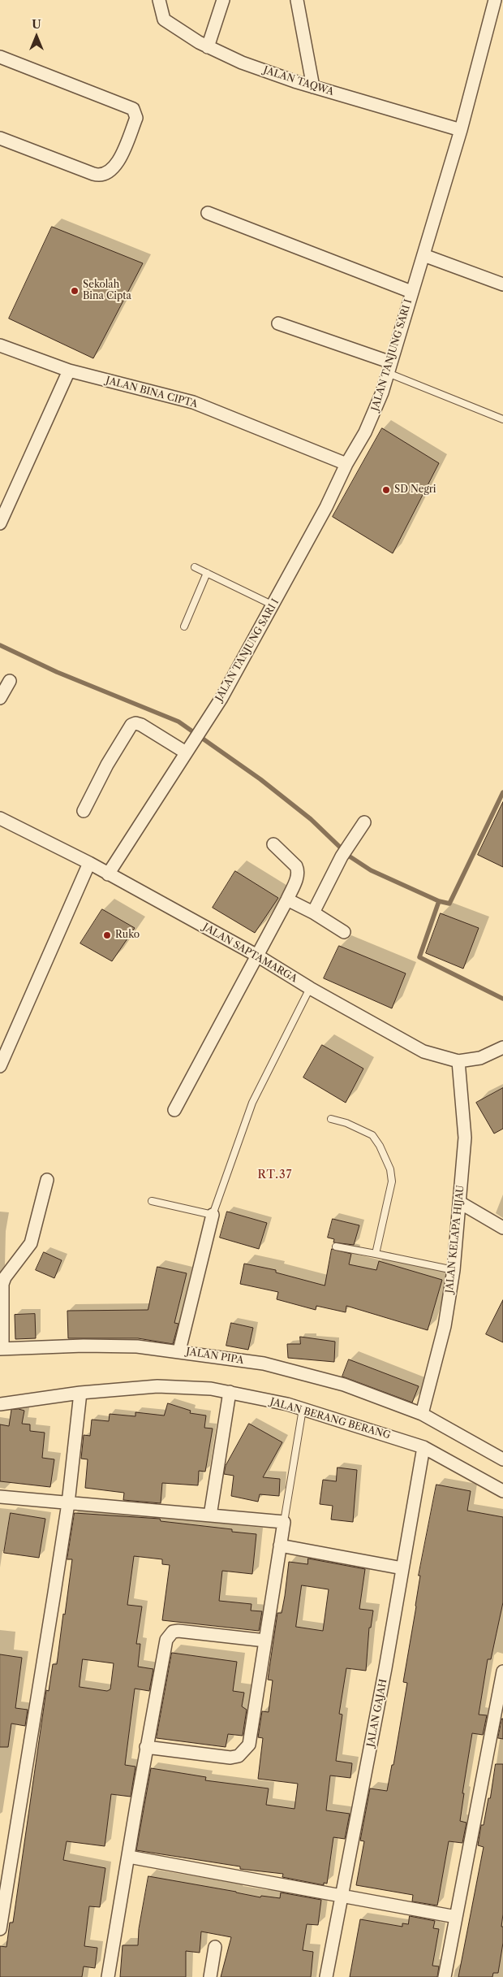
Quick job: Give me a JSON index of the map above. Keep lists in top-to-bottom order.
{
  "streets": {
    "street": [
      "JALAN TAQWA",
      "JALAN TANJUNG SARI I",
      "JALAN BINA CIPTA",
      "JALAN SAPTAMARGA",
      "JALAN KELAPA HIJAU",
      "JALAN PIPA",
      "JALAN BERANG BERANG",
      "JALAN GAJAH"
    ]
  },
  "crossings": [
    ["JALAN TAQWA", "JALAN TANJUNG SARI I"],
    ["JALAN TANJUNG SARI I", "JALAN BINA CIPTA"],
    ["JALAN SAPTAMARGA", "JALAN KELAPA HIJAU"],
    ["JALAN KELAPA HIJAU", "JALAN PIPA"],
    ["JALAN BERANG BERANG", "JALAN GAJAH"]
  ],
  "districts": ["RT.37"],
  "places": ["Sekolah Bina Cipta", "SD Negri", "Ruko"],
  "north": "top"
}
